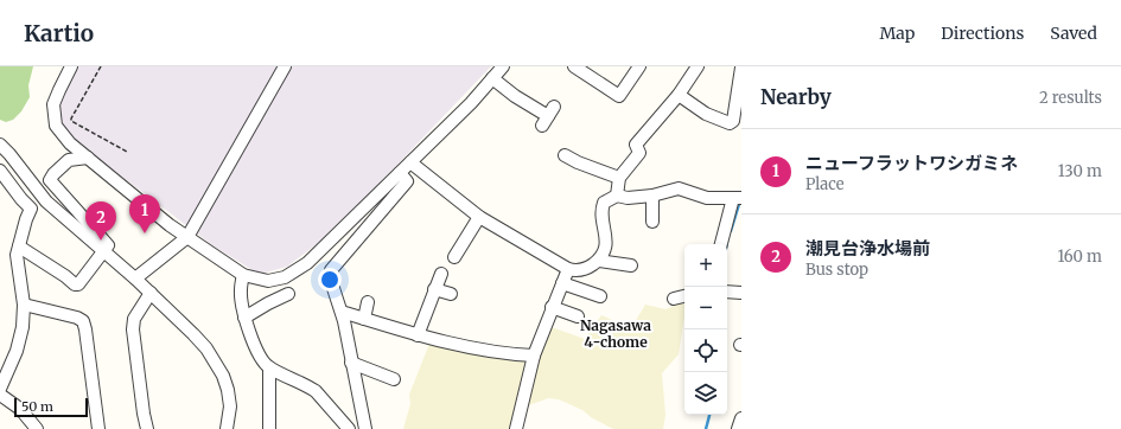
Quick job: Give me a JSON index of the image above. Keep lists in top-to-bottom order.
{
  "districts": ["Nagasawa 4-chome"],
  "scale_bar": "50 m",
  "page": {
    "header": "Kartio",
    "nav": ["Map", "Directions", "Saved"],
    "heading": ["Nearby", "2 results"],
    "list": [
      {
        "mark": "1",
        "name": "ニューフラットワシガミネ",
        "note": "Place",
        "value": "130 m"
      },
      {
        "mark": "2",
        "name": "潮見台浄水場前",
        "note": "Bus stop",
        "value": "160 m"
      }
    ],
    "pins": ["1", "2"],
    "map_buttons": ["+", "−"],
    "scale": "50 m"
  }
}
